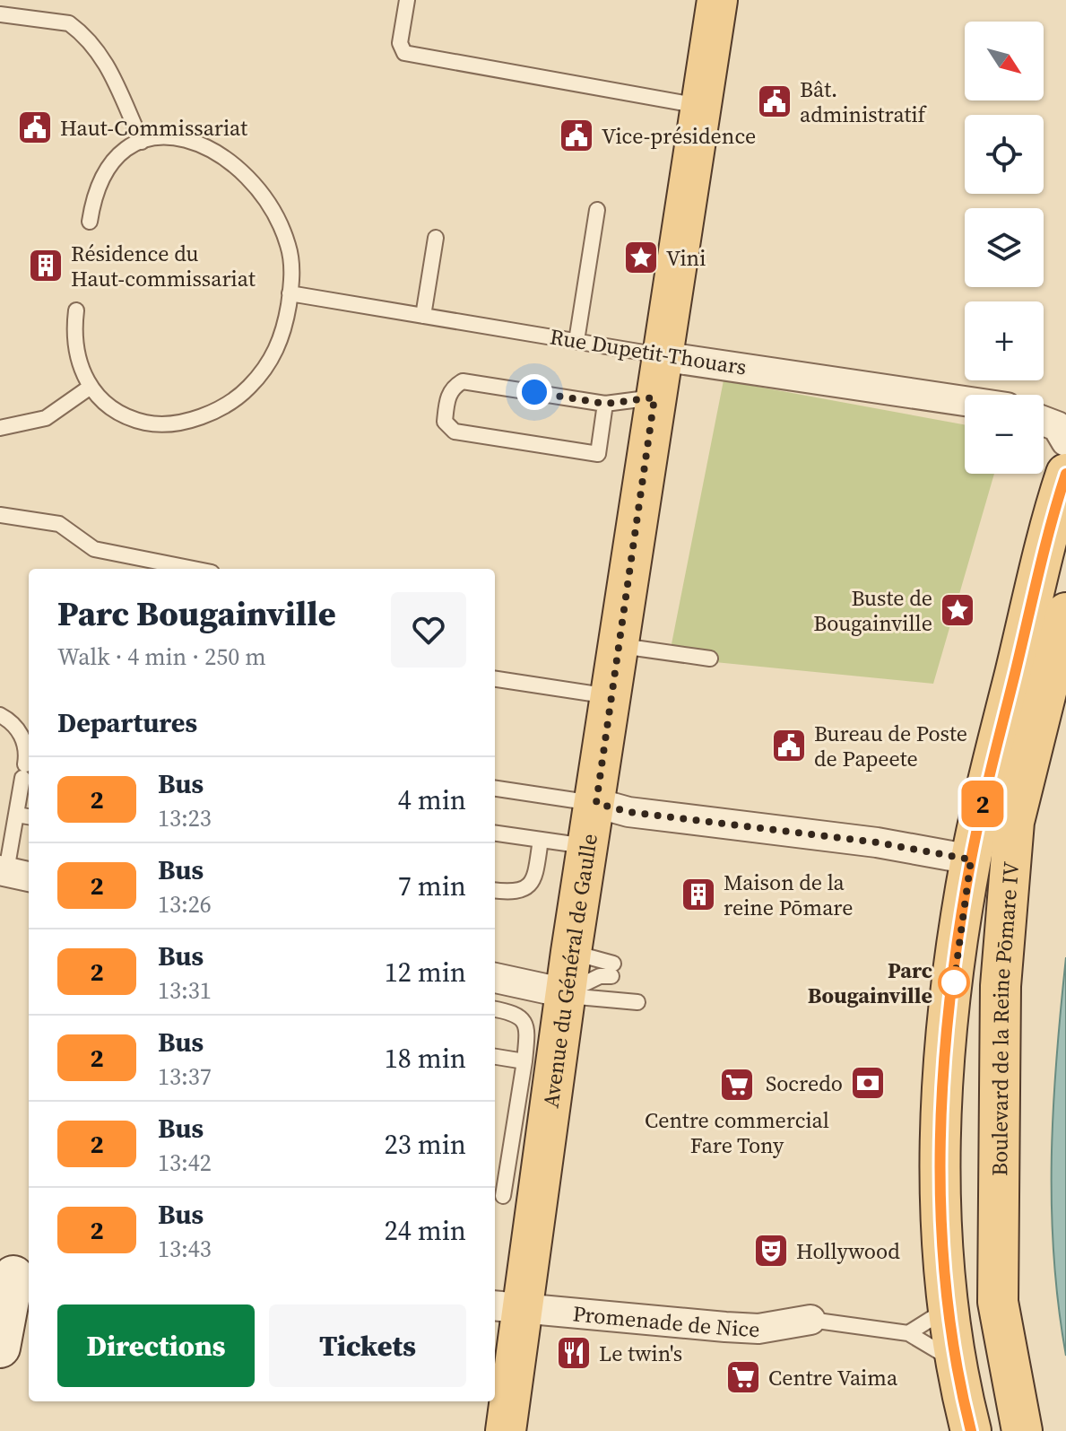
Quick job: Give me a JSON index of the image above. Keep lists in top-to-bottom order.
{
  "streets": {
    "main road": ["Avenue du Général de Gaulle", "Boulevard de la Reine Pōmare IV"],
    "street": ["Rue Dupetit-Thouars", "Promenade de Nice"]
  },
  "crossings": [
    ["Rue Dupetit-Thouars", "Avenue du Général de Gaulle"],
    ["Avenue du Général de Gaulle", "Promenade de Nice"]
  ],
  "places": {
    "public building": [
      "Bât. administratif",
      "Haut-Commissariat",
      "Vice-présidence",
      "Bureau de Poste de Papeete"
    ],
    "place": ["Vini", "Buste de Bougainville"],
    "building": ["Résidence du Haut-commissariat", "Maison de la reine Pōmare"],
    "other": ["Parc Bougainville"],
    "bank": ["Socredo"],
    "supermarket": ["Centre commercial Fare Tony", "Centre Vaima"],
    "theatre": ["Hollywood"],
    "restaurant": ["Le twin's"]
  },
  "lines": ["bus line 2"],
  "north": "bottom right",
  "page": {
    "on_map": "2",
    "map_buttons": ["+", "−"],
    "heading": [
      ["Parc Bougainville", "Walk · 4 min · 250 m"],
      "Departures"
    ],
    "list": [
      {
        "mark": "2",
        "name": "Bus",
        "note": "13:23",
        "value": "4 min"
      },
      {
        "mark": "2",
        "name": "Bus",
        "note": "13:26",
        "value": "7 min"
      },
      {
        "mark": "2",
        "name": "Bus",
        "note": "13:31",
        "value": "12 min"
      },
      {
        "mark": "2",
        "name": "Bus",
        "note": "13:37",
        "value": "18 min"
      },
      {
        "mark": "2",
        "name": "Bus",
        "note": "13:42",
        "value": "23 min"
      },
      {
        "mark": "2",
        "name": "Bus",
        "note": "13:43",
        "value": "24 min"
      }
    ],
    "buttons": ["Directions", "Tickets"]
  }
}
